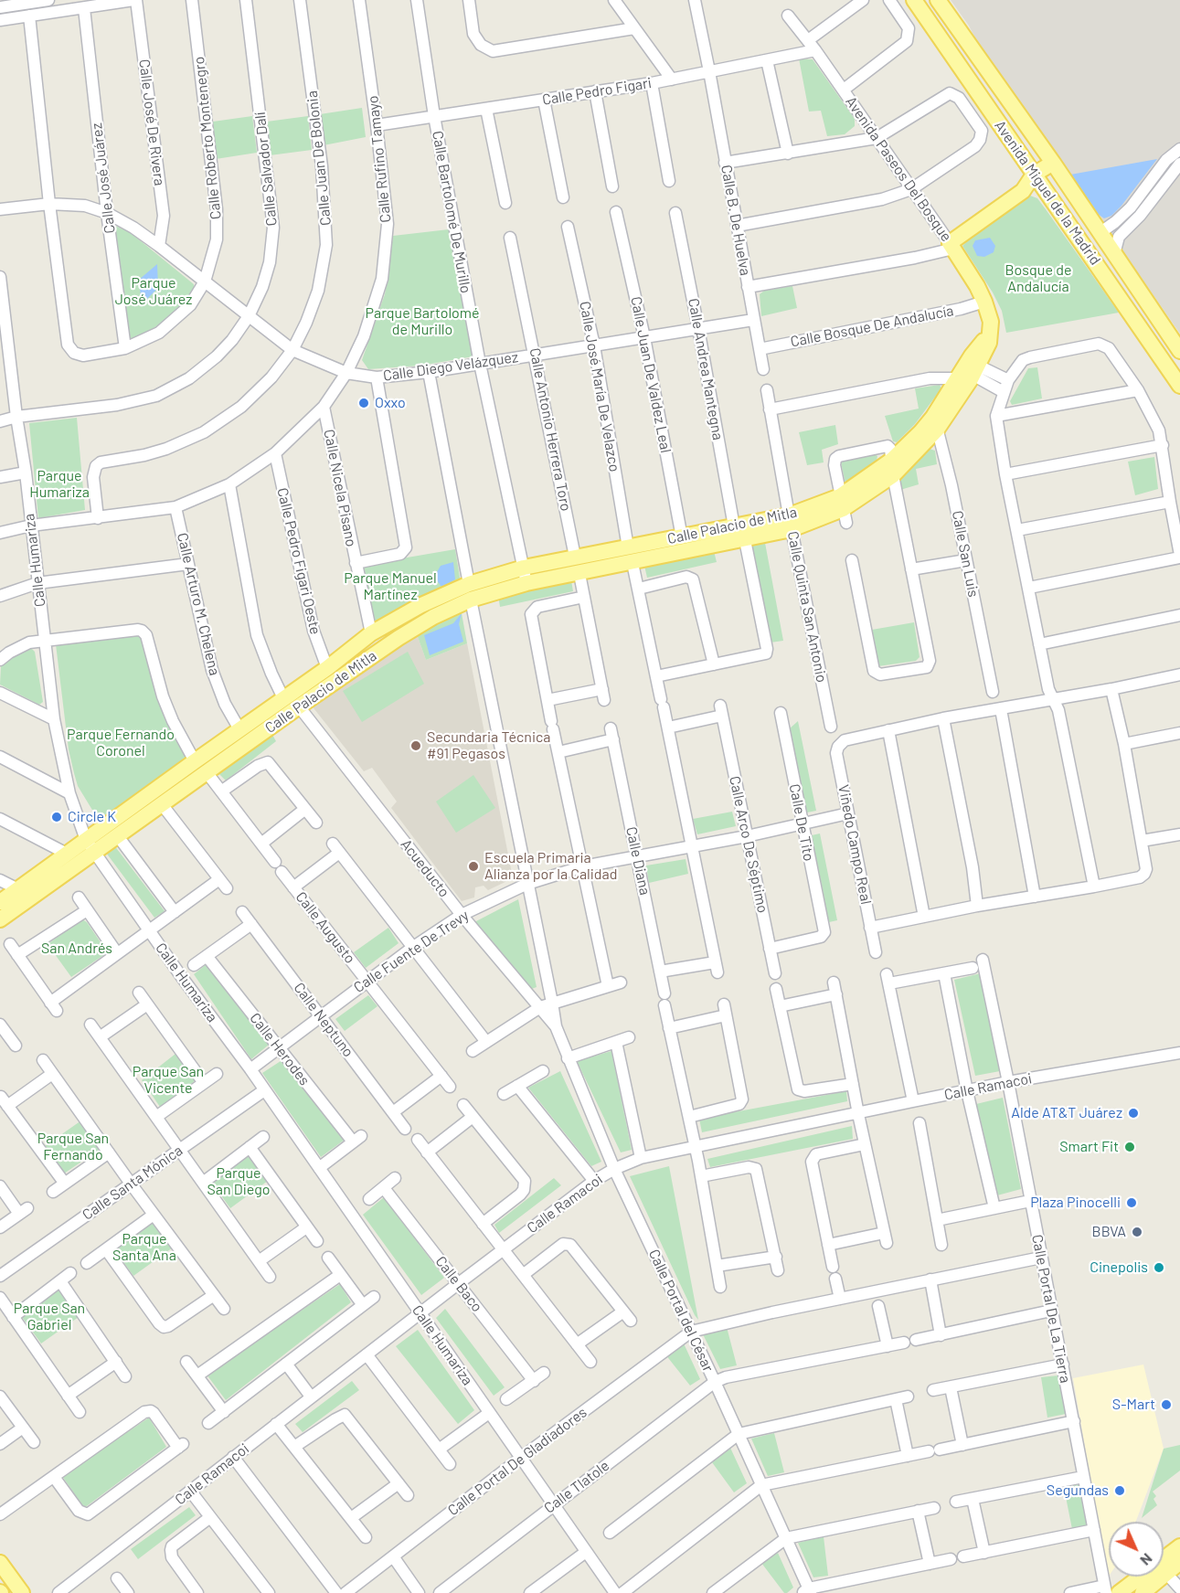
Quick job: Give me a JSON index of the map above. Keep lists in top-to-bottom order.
{
  "streets": {
    "main road": ["Avenida Paseos Del Bosque", "Avenida Miguel de la Madrid", "Calle Palacio de Mitla"],
    "street": [
      "Calle Pedro Figari",
      "Calle José De Rivera",
      "Calle Roberto Montenegro",
      "Calle Juan De Bolonia",
      "Calle Rufino Tamayo",
      "Calle Salvador Dalí",
      "Calle José Juárez",
      "Calle Bartolomé De Murillo",
      "Calle B. De Huelva",
      "Calle Bosque De Andalucía",
      "Calle Diego Velázquez",
      "Calle Andrea Mantegna",
      "Calle Juan De Valdez Leal",
      "Calle José María De Velazco",
      "Calle Antonio Herrera Toro",
      "Calle Nicela Pisano",
      "Calle San Luis",
      "Calle Humariza",
      "Calle Pedro Figari Oeste",
      "Calle Arturo M. Chelena",
      "Calle Quinta San Antonio",
      "Calle De Tito",
      "Calle Arco De Séptimo",
      "Viñedo Campo Real",
      "Calle Diana",
      "Acueducto",
      "Calle Augusto",
      "Calle Fuente De Trevy",
      "Calle Neptuno",
      "Calle Herodes",
      "Calle Ramacoi",
      "Calle Santa Mónica",
      "Calle Baco",
      "Calle Portal De La Tierra",
      "Calle Portal del César",
      "Calle Portal De Gladiadores",
      "Calle Tlatole"
    ]
  },
  "crossings": [
    ["Calle Pedro Figari", "Calle Rufino Tamayo"],
    ["Calle Pedro Figari", "Avenida Paseos Del Bosque"],
    ["Calle Pedro Figari", "Calle Bartolomé De Murillo"],
    ["Calle Pedro Figari", "Calle B. De Huelva"],
    ["Calle José De Rivera", "Calle Diego Velázquez"],
    ["Calle Roberto Montenegro", "Calle José Juárez"],
    ["Calle Roberto Montenegro", "Calle Diego Velázquez"],
    ["Calle Juan De Bolonia", "Calle Rufino Tamayo"],
    ["Calle Juan De Bolonia", "Calle Diego Velázquez"],
    ["Calle Rufino Tamayo", "Calle Diego Velázquez"],
    ["Calle Rufino Tamayo", "Calle Nicela Pisano"],
    ["Calle Rufino Tamayo", "Calle Humariza"],
    ["Calle Rufino Tamayo", "Calle Pedro Figari Oeste"],
    ["Calle Rufino Tamayo", "Calle Arturo M. Chelena"],
    ["Calle Salvador Dalí", "Calle Diego Velázquez"],
    ["Calle Salvador Dalí", "Calle Humariza"],
    ["Avenida Paseos Del Bosque", "Calle Bosque De Andalucía"],
    ["Avenida Paseos Del Bosque", "Calle Palacio de Mitla"],
    ["Calle José Juárez", "Calle Diego Velázquez"],
    ["Calle Bartolomé De Murillo", "Calle Diego Velázquez"],
    ["Calle Bartolomé De Murillo", "Calle Palacio de Mitla"],
    ["Calle B. De Huelva", "Calle Bosque De Andalucía"],
    ["Calle B. De Huelva", "Calle Diego Velázquez"],
    ["Calle Diego Velázquez", "Calle Andrea Mantegna"],
    ["Calle Diego Velázquez", "Calle Juan De Valdez Leal"],
    ["Calle Diego Velázquez", "Calle José María De Velazco"],
    ["Calle Diego Velázquez", "Calle Antonio Herrera Toro"],
    ["Calle Andrea Mantegna", "Calle Palacio de Mitla"],
    ["Calle Juan De Valdez Leal", "Calle Palacio de Mitla"],
    ["Calle José María De Velazco", "Calle Palacio de Mitla"],
    ["Calle Antonio Herrera Toro", "Calle Palacio de Mitla"],
    ["Calle Nicela Pisano", "Calle Palacio de Mitla"],
    ["Calle Palacio de Mitla", "Calle San Luis"],
    ["Calle Palacio de Mitla", "Calle Humariza"],
    ["Calle Palacio de Mitla", "Calle Pedro Figari Oeste"],
    ["Calle Palacio de Mitla", "Calle Arturo M. Chelena"],
    ["Calle Palacio de Mitla", "Calle Quinta San Antonio"],
    ["Calle Palacio de Mitla", "Acueducto"],
    ["Calle Humariza", "Calle Fuente De Trevy"],
    ["Calle Humariza", "Calle Herodes"],
    ["Calle Humariza", "Calle Ramacoi"],
    ["Calle Humariza", "Calle Santa Mónica"],
    ["Calle Humariza", "Calle Portal De Gladiadores"],
    ["Calle Humariza", "Calle Tlatole"],
    ["Calle De Tito", "Calle Arco De Séptimo"],
    ["Calle De Tito", "Calle Fuente De Trevy"],
    ["Calle Arco De Séptimo", "Calle Fuente De Trevy"],
    ["Viñedo Campo Real", "Calle Fuente De Trevy"],
    ["Calle Diana", "Calle Fuente De Trevy"],
    ["Acueducto", "Calle Fuente De Trevy"],
    ["Acueducto", "Calle Portal del César"],
    ["Calle Augusto", "Calle Fuente De Trevy"],
    ["Calle Fuente De Trevy", "Calle Neptuno"],
    ["Calle Fuente De Trevy", "Calle Herodes"],
    ["Calle Ramacoi", "Calle Baco"],
    ["Calle Ramacoi", "Calle Portal De La Tierra"],
    ["Calle Ramacoi", "Calle Portal del César"],
    ["Calle Portal del César", "Calle Portal De Gladiadores"],
    ["Calle Portal del César", "Calle Tlatole"]
  ],
  "parks": [
    "Bosque de Andalucía",
    "Parque José Juárez",
    "Parque Bartolomé de Murillo",
    "Parque Humariza",
    "Parque Manuel Martínez",
    "Parque Fernando Coronel",
    "San Andrés",
    "Parque San Vicente",
    "Parque San Fernando",
    "Parque San Diego",
    "Parque Santa Ana",
    "Parque San Gabriel"
  ],
  "places": [
    "Oxxo",
    "Secundaria Técnica #91 Pegasos",
    "Circle K",
    "Escuela Primaria Alianza por la Calidad",
    "Alde AT&T Juárez",
    "Smart Fit",
    "Plaza Pinocelli",
    "BBVA",
    "Cinepolis",
    "S-Mart",
    "Segundas"
  ],
  "north": "bottom right"
}
